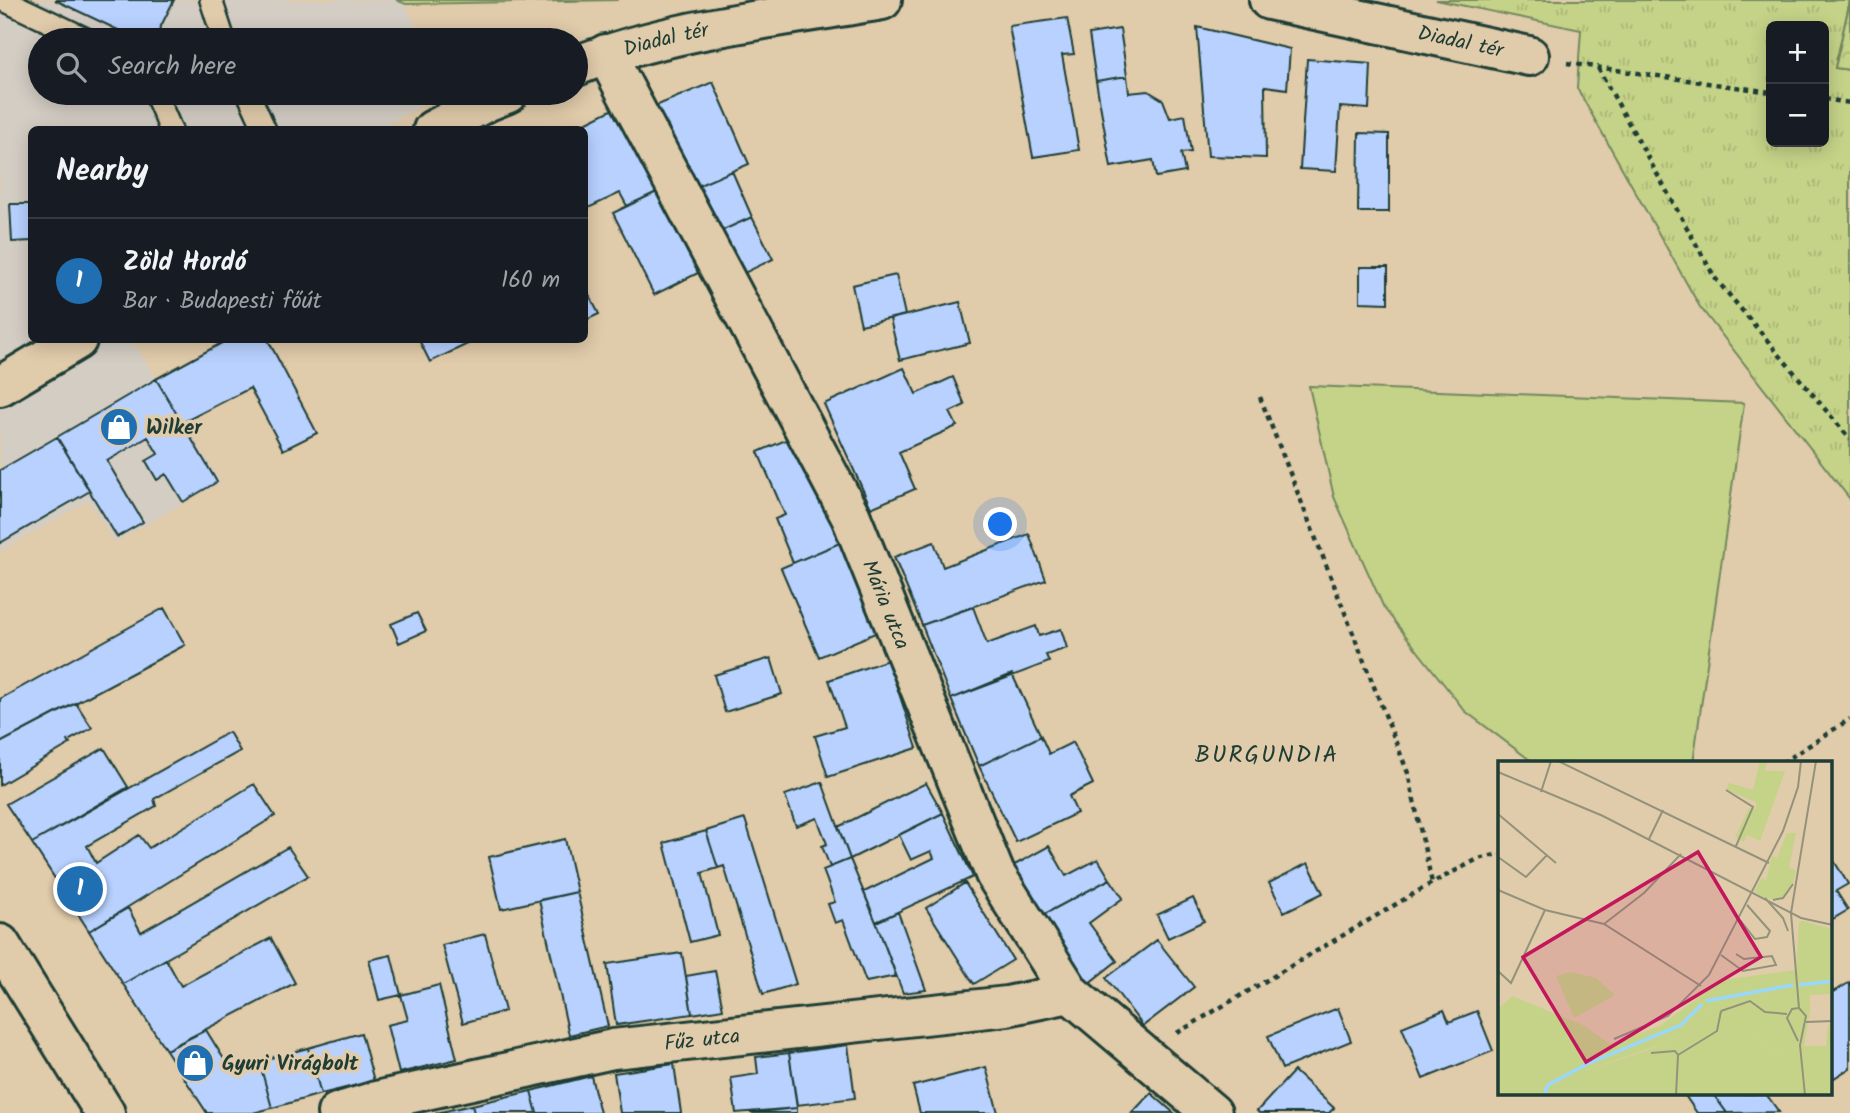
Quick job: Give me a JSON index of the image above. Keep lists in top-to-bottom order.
{
  "streets": {
    "street": ["Diadal tér", "Mária utca", "Fűz utca"]
  },
  "crossings": [
    ["Diadal tér", "Mária utca"],
    ["Mária utca", "Fűz utca"]
  ],
  "districts": ["BURGUNDIA"],
  "places": {
    "shop": ["Wilker", "Gyuri Virágbolt"]
  },
  "page": {
    "map_buttons": ["+", "−"],
    "search": "Search here",
    "heading": "Nearby",
    "list": [
      {
        "mark": "1",
        "name": "Zöld Hordó",
        "note": "Bar · Budapesti főút",
        "value": "160 m"
      }
    ],
    "pins": "1"
  }
}
